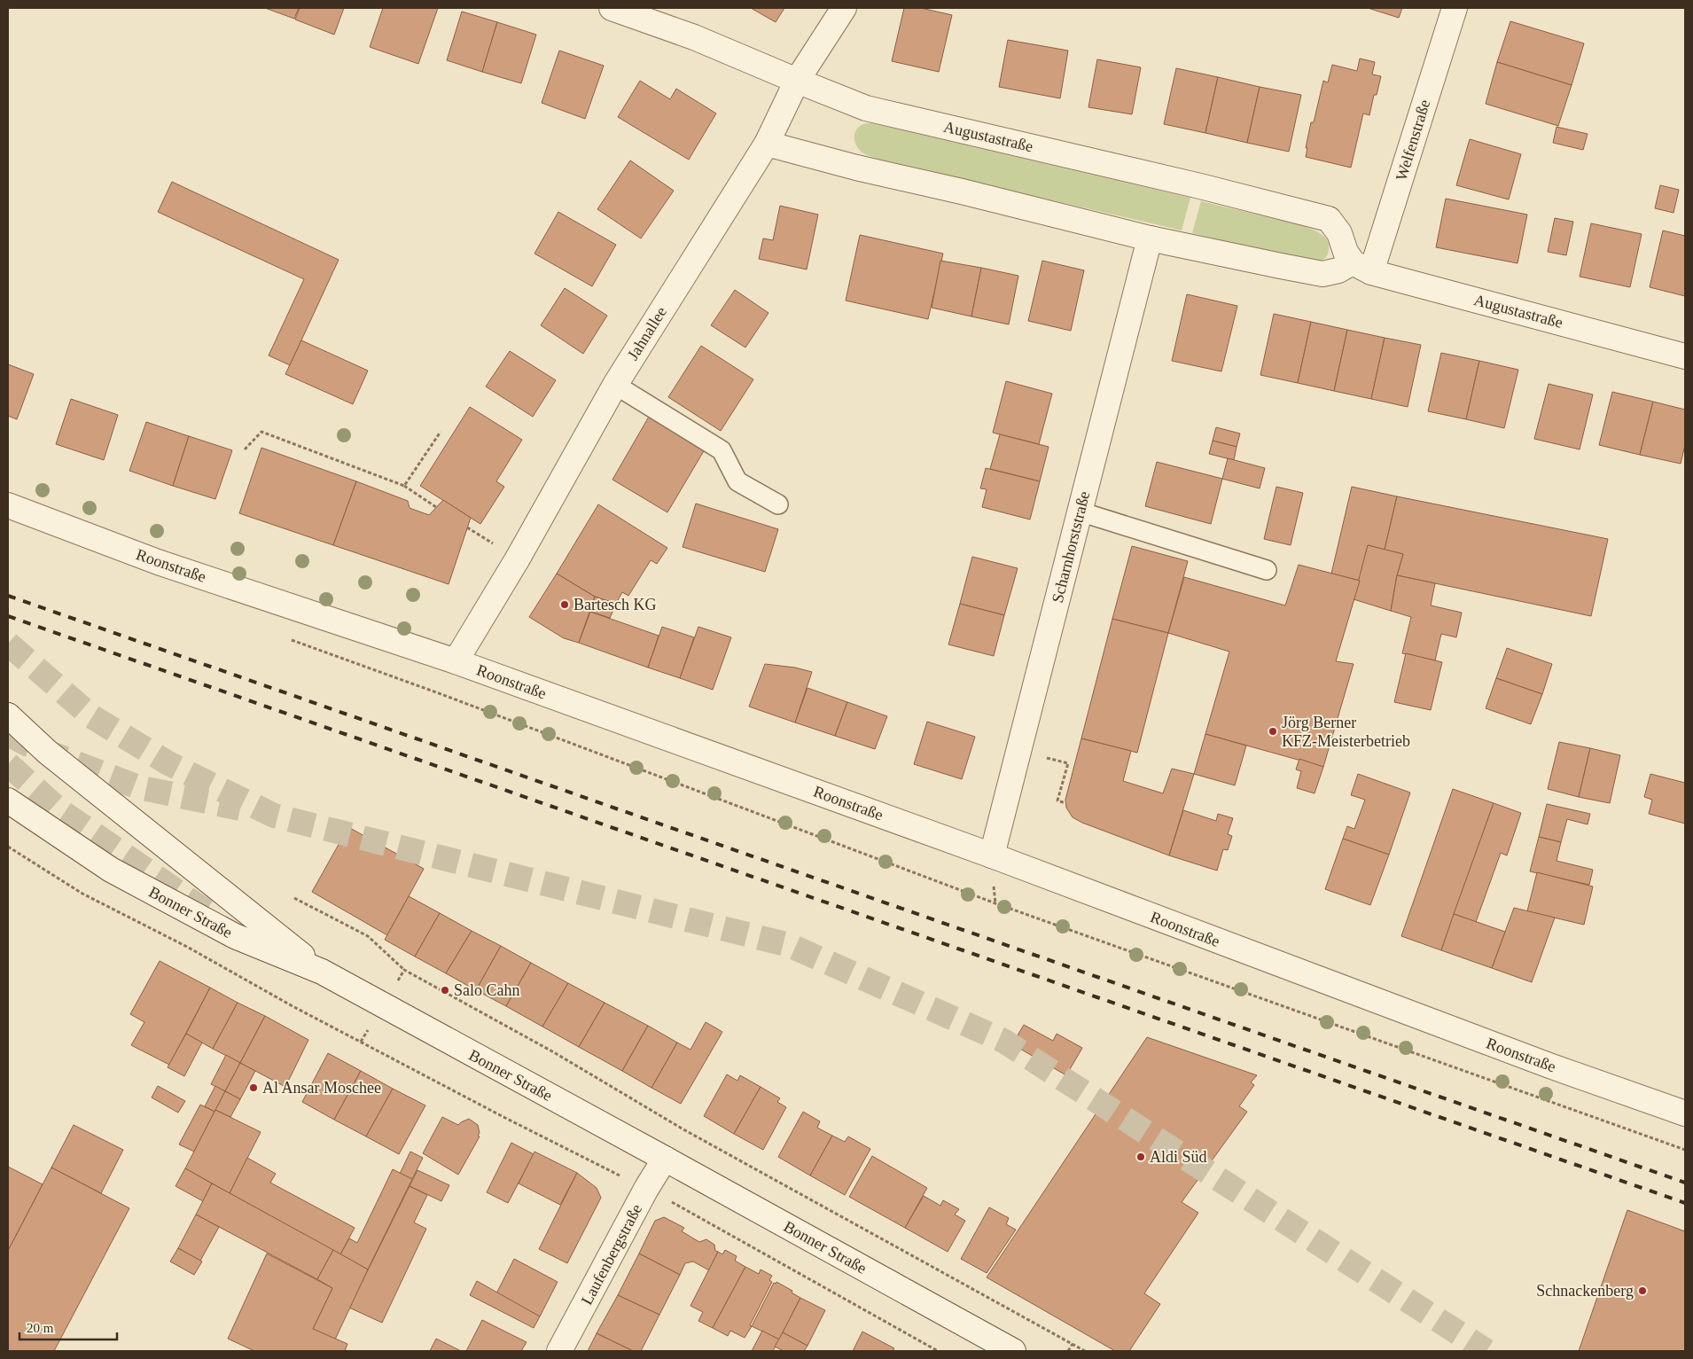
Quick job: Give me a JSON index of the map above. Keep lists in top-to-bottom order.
{
  "streets": {
    "street": [
      "Augustastraße",
      "Welfenstraße",
      "Jahnallee",
      "Scharnhorststraße",
      "Roonstraße",
      "Bonner Straße",
      "Laufenbergstraße"
    ]
  },
  "crossings": [
    ["Augustastraße", "Welfenstraße"],
    ["Augustastraße", "Jahnallee"],
    ["Jahnallee", "Roonstraße"],
    ["Scharnhorststraße", "Roonstraße"],
    ["Bonner Straße", "Laufenbergstraße"]
  ],
  "places": [
    "Bartesch KG",
    "Jörg Berner KFZ-Meisterbetrieb",
    "Salo Cahn",
    "Al Ansar Moschee",
    "Aldi Süd",
    "Schnackenberg"
  ],
  "scale_bar": "20 m"
}
